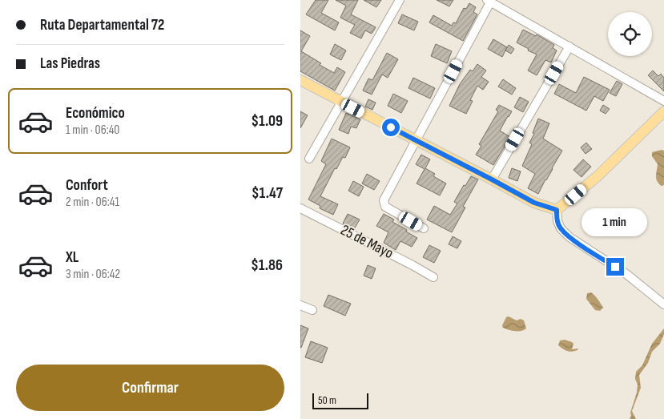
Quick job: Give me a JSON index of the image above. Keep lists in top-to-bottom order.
{
  "streets": {
    "street": ["25 de Mayo"]
  },
  "scale_bar": "50 m",
  "page": {
    "banner": ["Ruta Departamental 72", "Las Piedras"],
    "list": [
      {
        "name": "Económico",
        "note": "1 min · 06:40",
        "value": "$1.09"
      },
      {
        "name": "Confort",
        "note": "2 min · 06:41",
        "value": "$1.47"
      },
      {
        "name": "XL",
        "note": "3 min · 06:42",
        "value": "$1.86"
      }
    ],
    "bubble": "1 min",
    "buttons": "Confirmar",
    "scale": "50 m"
  }
}
